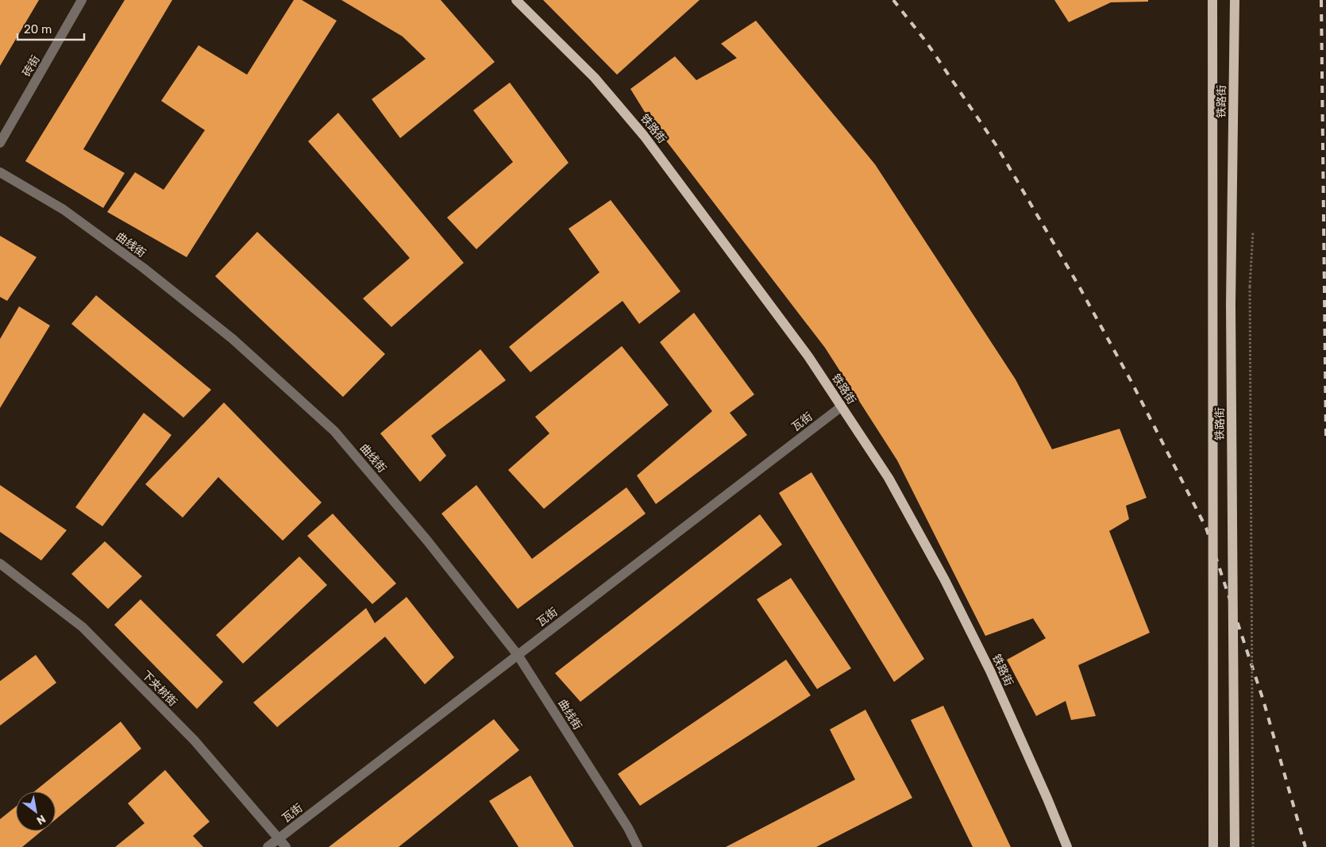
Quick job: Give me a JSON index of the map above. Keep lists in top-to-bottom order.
{
  "streets": {
    "main road": ["铁路街"],
    "street": [
      "砖街",
      "曲线街",
      "瓦街",
      "下夹树街"
    ]
  },
  "crossings": [
    ["铁路街", "瓦街"],
    ["曲线街", "瓦街"],
    ["瓦街", "下夹树街"]
  ],
  "scale_bar": "20 m",
  "north": "bottom right"
}
